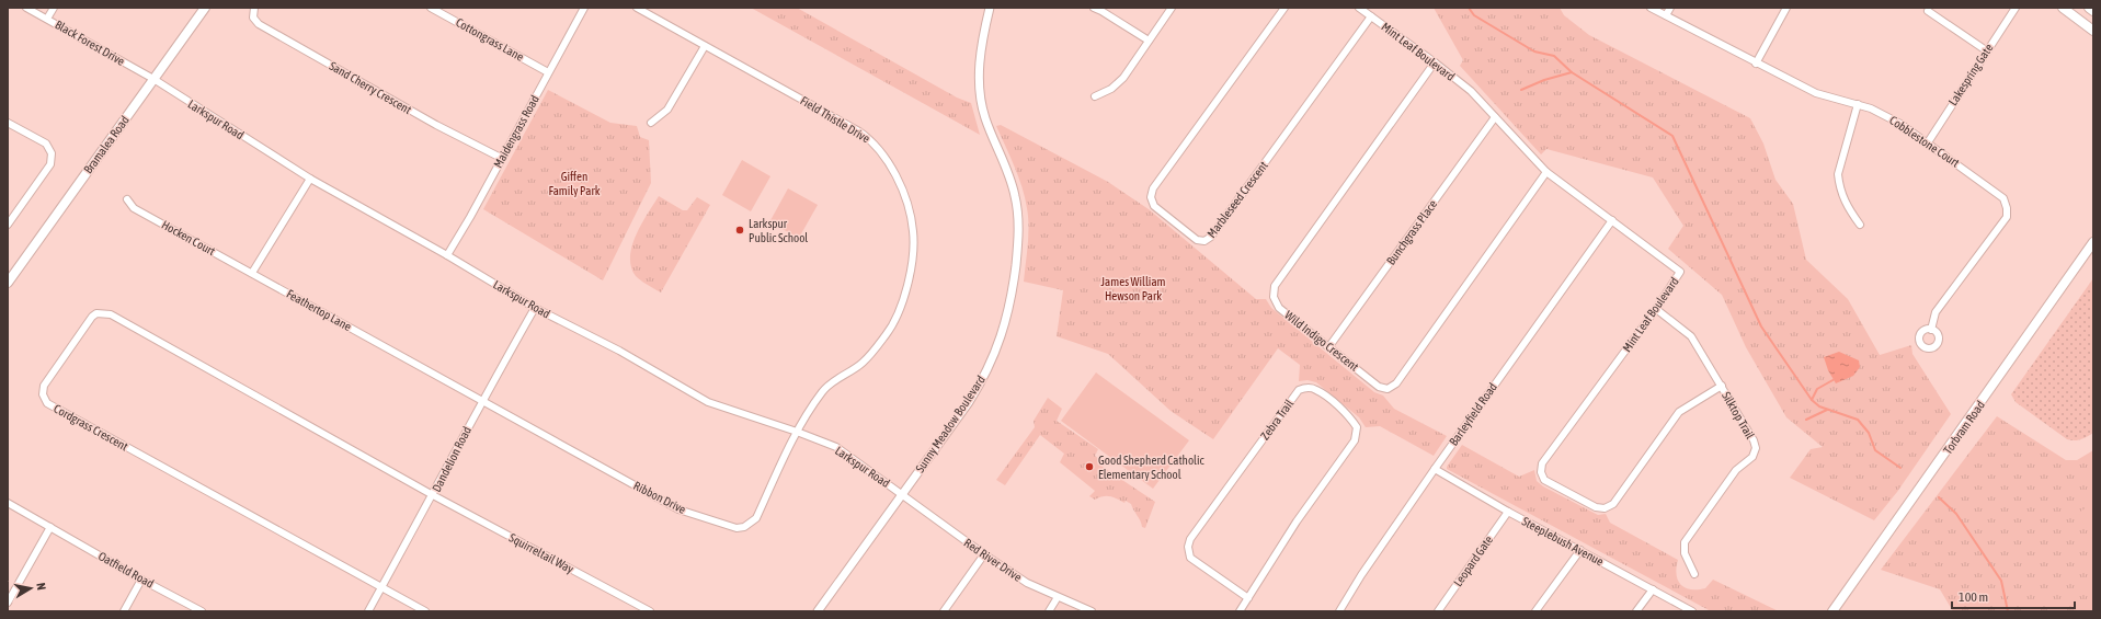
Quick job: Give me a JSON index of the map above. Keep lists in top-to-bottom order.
{
  "streets": {
    "main road": ["Bramalea Road", "Torbram Road"],
    "street": [
      "Cottongrass Lane",
      "Black Forest Drive",
      "Mint Leaf Boulevard",
      "Lakespring Gate",
      "Sand Cherry Crescent",
      "Larkspur Road",
      "Field Thistle Drive",
      "Maidengrass Road",
      "Cobblestone Court",
      "Marbleseed Crescent",
      "Bunchgrass Place",
      "Hocken Court",
      "Feathertop Lane",
      "Wild Indigo Crescent",
      "Barleyfield Road",
      "Silktop Trail",
      "Zebra Trail",
      "Sunny Meadow Boulevard",
      "Cordgrass Crescent",
      "Dandelion Road",
      "Ribbon Drive",
      "Steeplebush Avenue",
      "Squirreltail Way",
      "Red River Drive",
      "Leopard Gate",
      "Oatfield Road"
    ]
  },
  "crossings": [
    ["Cottongrass Lane", "Maidengrass Road"],
    ["Black Forest Drive", "Larkspur Road"],
    ["Black Forest Drive", "Bramalea Road"],
    ["Mint Leaf Boulevard", "Marbleseed Crescent"],
    ["Mint Leaf Boulevard", "Bunchgrass Place"],
    ["Mint Leaf Boulevard", "Wild Indigo Crescent"],
    ["Mint Leaf Boulevard", "Barleyfield Road"],
    ["Mint Leaf Boulevard", "Silktop Trail"],
    ["Lakespring Gate", "Cobblestone Court"],
    ["Sand Cherry Crescent", "Maidengrass Road"],
    ["Larkspur Road", "Field Thistle Drive"],
    ["Larkspur Road", "Maidengrass Road"],
    ["Larkspur Road", "Bramalea Road"],
    ["Larkspur Road", "Sunny Meadow Boulevard"],
    ["Larkspur Road", "Dandelion Road"],
    ["Larkspur Road", "Ribbon Drive"],
    ["Larkspur Road", "Red River Drive"],
    ["Field Thistle Drive", "Ribbon Drive"],
    ["Bunchgrass Place", "Wild Indigo Crescent"],
    ["Hocken Court", "Feathertop Lane"],
    ["Feathertop Lane", "Dandelion Road"],
    ["Feathertop Lane", "Ribbon Drive"],
    ["Barleyfield Road", "Steeplebush Avenue"],
    ["Sunny Meadow Boulevard", "Red River Drive"],
    ["Cordgrass Crescent", "Dandelion Road"],
    ["Cordgrass Crescent", "Squirreltail Way"],
    ["Dandelion Road", "Ribbon Drive"],
    ["Dandelion Road", "Squirreltail Way"],
    ["Steeplebush Avenue", "Leopard Gate"]
  ],
  "parks": ["Giffen Family Park", "James William Hewson Park"],
  "places": ["Larkspur Public School", "Good Shepherd Catholic Elementary School"],
  "scale_bar": "100 m",
  "north": "right"
}
